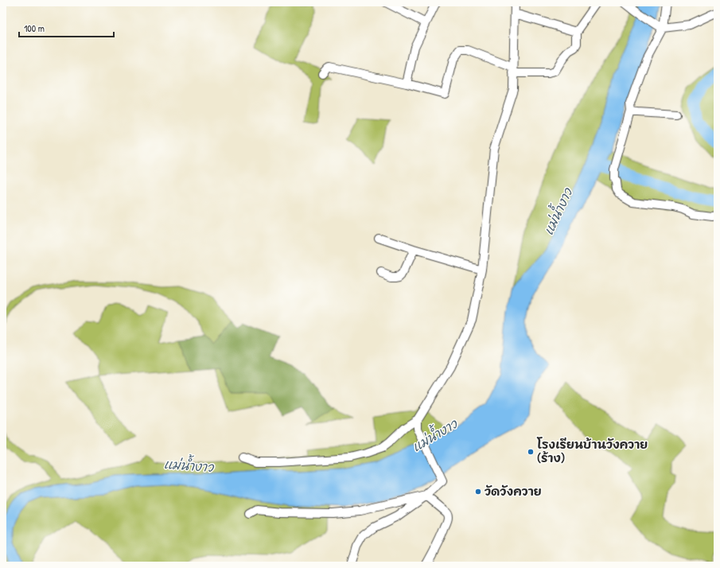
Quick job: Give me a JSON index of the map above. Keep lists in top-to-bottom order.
{
  "water": ["แม่น้ำงาว"],
  "places": ["โรงเรียนบ้านวังควาย (ร้าง)", "วัดวังควาย"],
  "scale_bar": "100 m"
}
